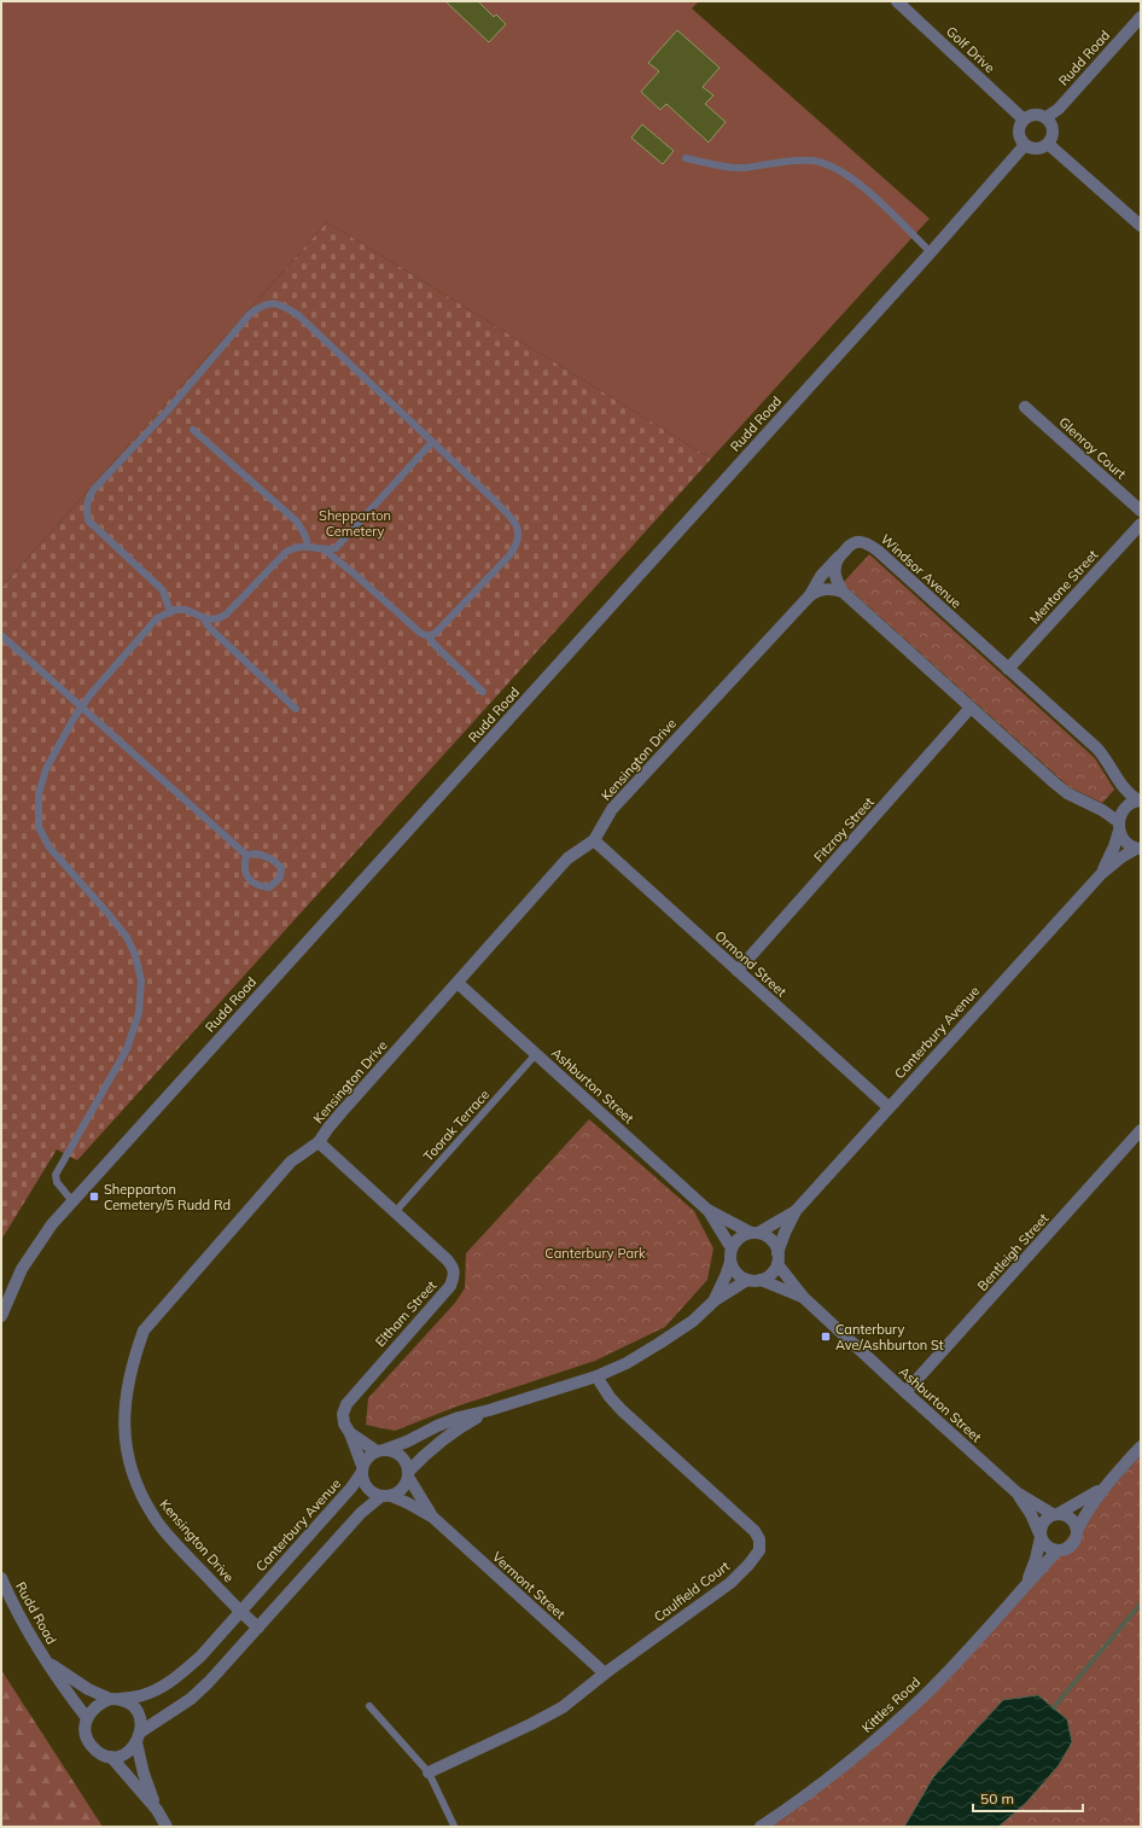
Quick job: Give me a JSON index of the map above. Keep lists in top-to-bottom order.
{
  "streets": {
    "street": [
      "Golf Drive",
      "Rudd Road",
      "Glenroy Court",
      "Windsor Avenue",
      "Mentone Street",
      "Kensington Drive",
      "Fitzroy Street",
      "Ormond Street",
      "Canterbury Avenue",
      "Ashburton Street",
      "Bentleigh Street",
      "Eltham Street",
      "Vermont Street",
      "Caulfield Court",
      "Kittles Road"
    ],
    "lane": ["Toorak Terrace"]
  },
  "crossings": [
    ["Golf Drive", "Rudd Road"],
    ["Rudd Road", "Canterbury Avenue"],
    ["Windsor Avenue", "Mentone Street"],
    ["Windsor Avenue", "Kensington Drive"],
    ["Windsor Avenue", "Canterbury Avenue"],
    ["Kensington Drive", "Ormond Street"],
    ["Kensington Drive", "Canterbury Avenue"],
    ["Kensington Drive", "Ashburton Street"],
    ["Kensington Drive", "Eltham Street"],
    ["Fitzroy Street", "Ormond Street"],
    ["Ormond Street", "Canterbury Avenue"],
    ["Canterbury Avenue", "Ashburton Street"],
    ["Canterbury Avenue", "Vermont Street"],
    ["Ashburton Street", "Toorak Terrace"],
    ["Ashburton Street", "Bentleigh Street"],
    ["Ashburton Street", "Kittles Road"],
    ["Toorak Terrace", "Eltham Street"],
    ["Vermont Street", "Caulfield Court"]
  ],
  "parks": ["Shepparton Cemetery", "Canterbury Park"],
  "places": {
    "transit": ["Shepparton Cemetery/5 Rudd Rd", "Canterbury Ave/Ashburton St"]
  },
  "scale_bar": "50 m"
}
